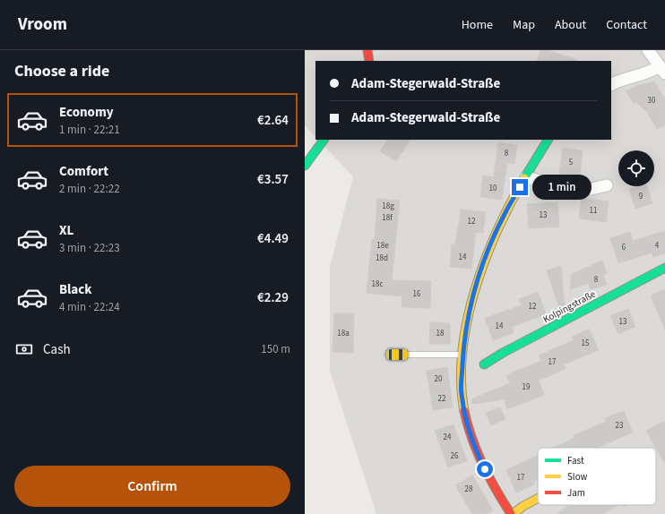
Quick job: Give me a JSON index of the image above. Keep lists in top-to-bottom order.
{
  "streets": {
    "street": ["Kolpingstraße"]
  },
  "house_numbers": [
    "30",
    "8",
    "5",
    "10",
    "9",
    "18g",
    "11",
    "13",
    "18f",
    "12",
    "18e",
    "4",
    "6",
    "14",
    "18d",
    "8",
    "18c",
    "16",
    "12",
    "13",
    "14",
    "18a",
    "18",
    "15",
    "17",
    "20",
    "19",
    "22",
    "23",
    "24",
    "26",
    "17",
    "28"
  ],
  "legend": ["Fast", "Slow", "Jam"],
  "page": {
    "header": "Vroom",
    "nav": [
      "Home",
      "Map",
      "About",
      "Contact"
    ],
    "heading": "Choose a ride",
    "banner": ["Adam-Stegerwald-Straße", "Adam-Stegerwald-Straße"],
    "list": [
      {
        "name": "Economy",
        "note": "1 min · 22:21",
        "value": "€2.64"
      },
      {
        "name": "Comfort",
        "note": "2 min · 22:22",
        "value": "€3.57"
      },
      {
        "name": "XL",
        "note": "3 min · 22:23",
        "value": "€4.49"
      },
      {
        "name": "Black",
        "note": "4 min · 22:24",
        "value": "€2.29"
      }
    ],
    "bubble": "1 min",
    "pay": ["Cash", "150 m"],
    "buttons": "Confirm"
  }
}
